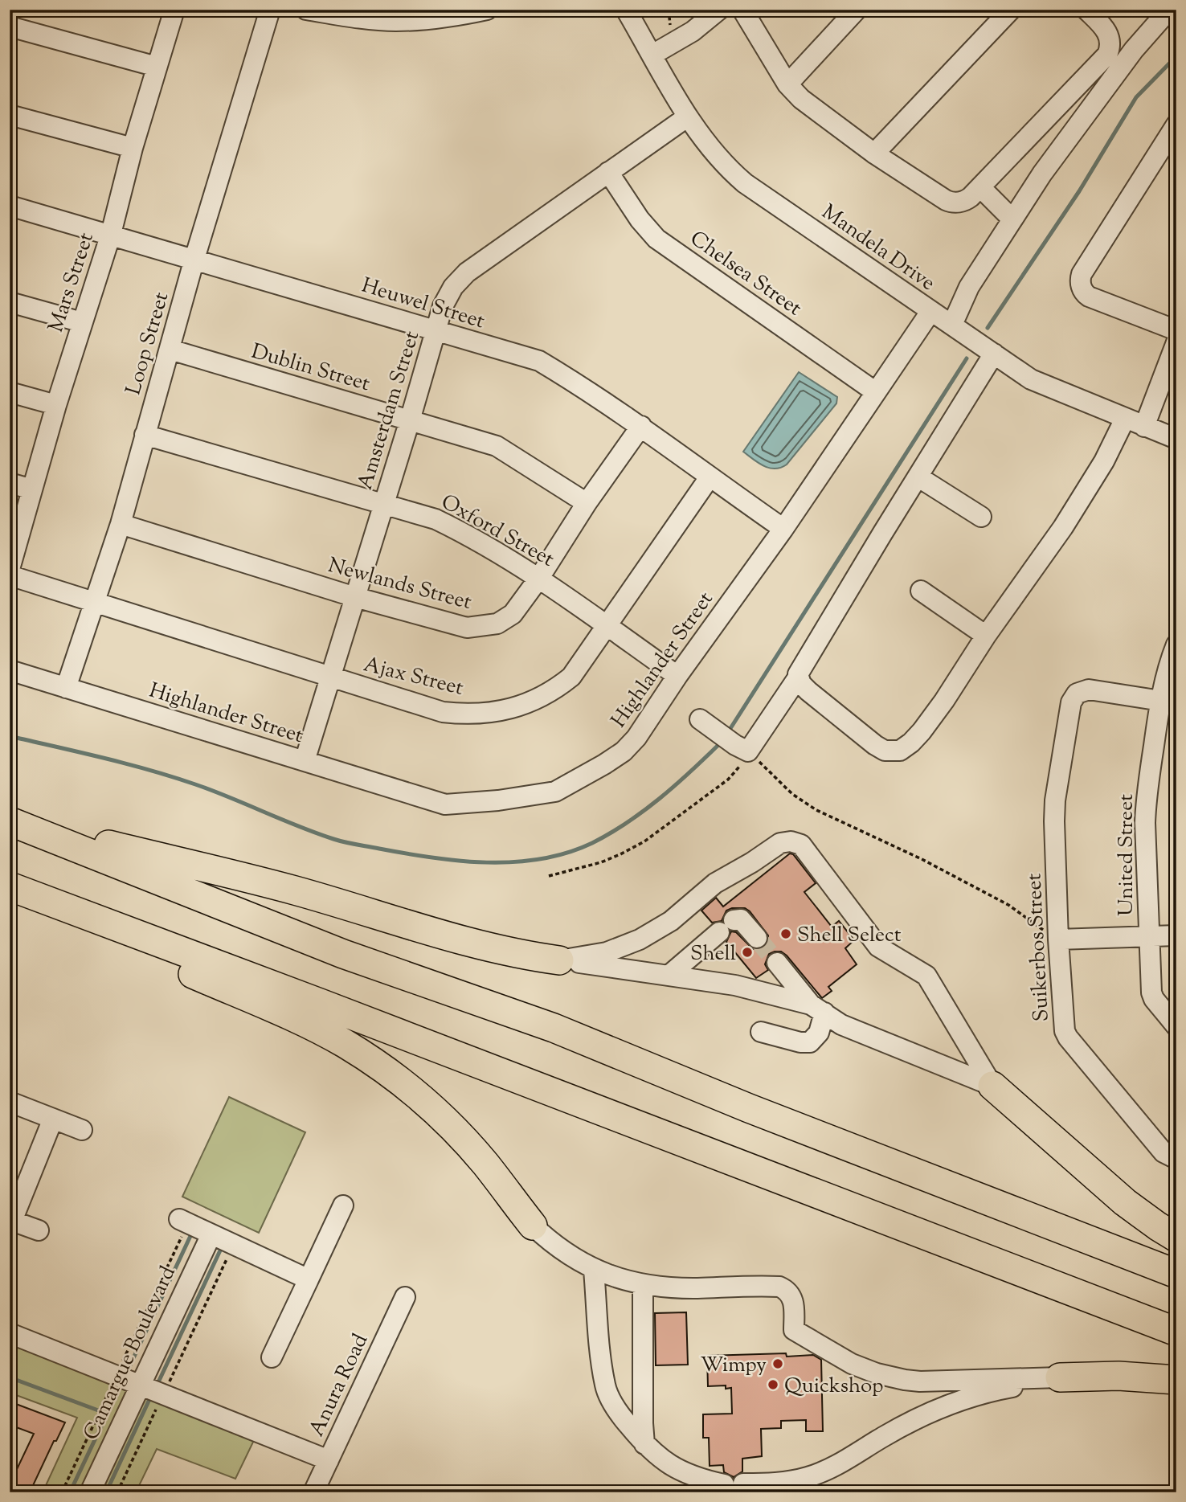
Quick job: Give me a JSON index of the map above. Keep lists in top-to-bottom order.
{
  "streets": {
    "street": [
      "Mandela Drive",
      "Chelsea Street",
      "Mars Street",
      "Heuwel Street",
      "Loop Street",
      "Dublin Street",
      "Amsterdam Street",
      "Oxford Street",
      "Newlands Street",
      "Highlander Street",
      "Ajax Street",
      "United Street",
      "Suikerbos Street",
      "Camargue Boulevard",
      "Anura Road"
    ]
  },
  "crossings": [
    ["Mandela Drive", "Amsterdam Street"],
    ["Mandela Drive", "Highlander Street"],
    ["Chelsea Street", "Amsterdam Street"],
    ["Chelsea Street", "Highlander Street"],
    ["Mars Street", "Heuwel Street"],
    ["Heuwel Street", "Loop Street"],
    ["Heuwel Street", "Amsterdam Street"],
    ["Heuwel Street", "Newlands Street"],
    ["Heuwel Street", "Highlander Street"],
    ["Heuwel Street", "Ajax Street"],
    ["Loop Street", "Dublin Street"],
    ["Loop Street", "Oxford Street"],
    ["Loop Street", "Newlands Street"],
    ["Loop Street", "Highlander Street"],
    ["Loop Street", "Ajax Street"],
    ["Dublin Street", "Amsterdam Street"],
    ["Dublin Street", "Newlands Street"],
    ["Amsterdam Street", "Oxford Street"],
    ["Amsterdam Street", "Newlands Street"],
    ["Amsterdam Street", "Highlander Street"],
    ["Amsterdam Street", "Ajax Street"],
    ["Oxford Street", "Newlands Street"],
    ["Oxford Street", "Highlander Street"],
    ["Oxford Street", "Ajax Street"],
    ["United Street", "Suikerbos Street"]
  ],
  "places": [
    "Shell Select",
    "Shell",
    "Wimpy",
    "Quickshop"
  ]
}
